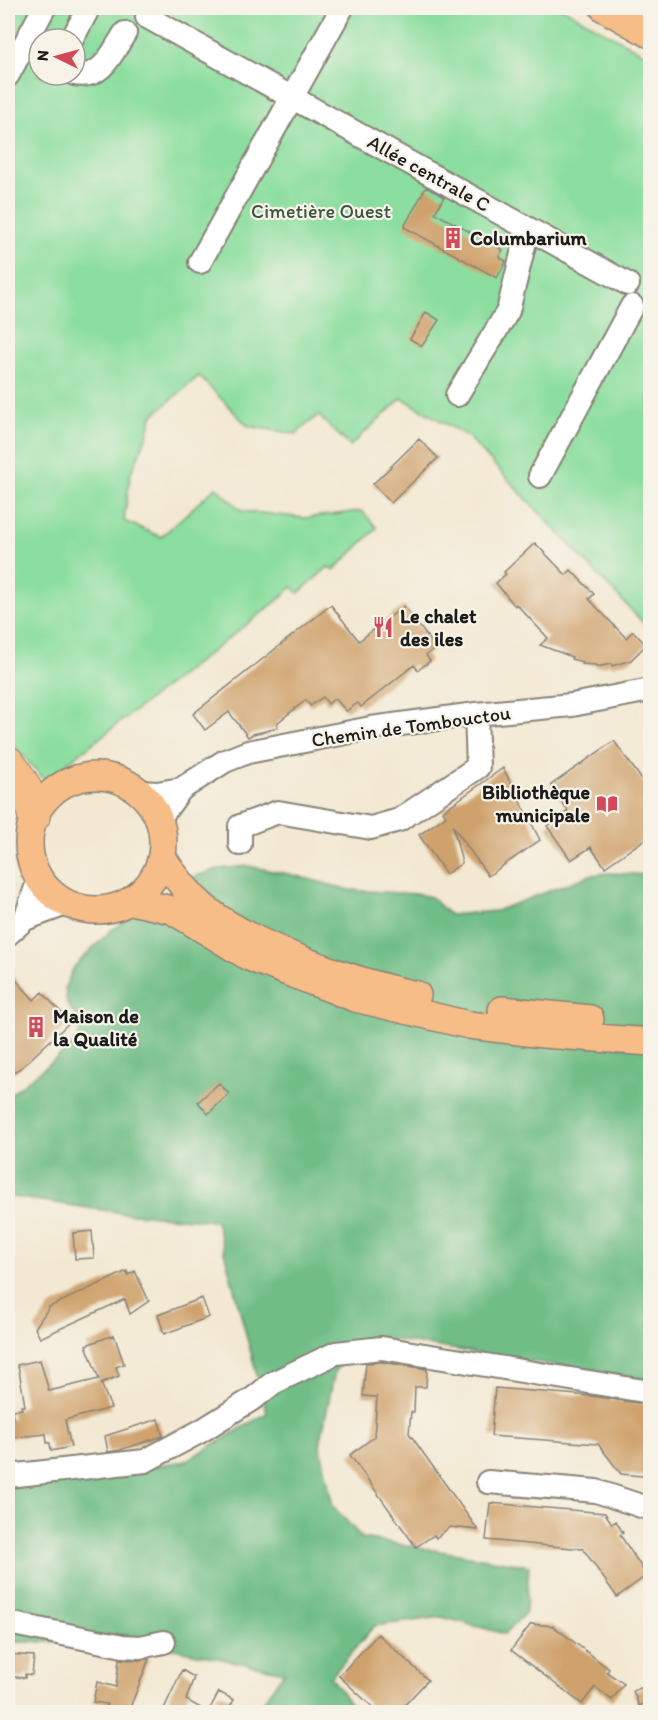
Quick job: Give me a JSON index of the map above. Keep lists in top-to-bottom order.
{
  "streets": {
    "street": ["Allée centrale C", "Chemin de Tombouctou"]
  },
  "parks": ["Cimetière Ouest"],
  "places": {
    "building": ["Columbarium", "Maison de la Qualité"],
    "restaurant": ["Le chalet des iles"],
    "library": ["Bibliothèque municipale"]
  },
  "north": "left"
}
